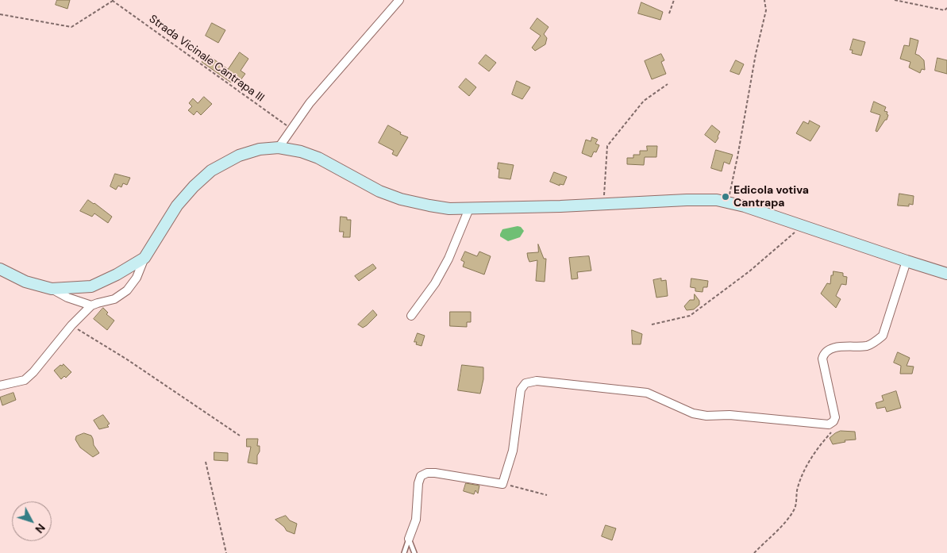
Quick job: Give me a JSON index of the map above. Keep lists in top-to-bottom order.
{
  "streets": {
    "path": ["Strada Vicinale Cantrapa III"]
  },
  "places": ["Edicola votiva Cantrapa"],
  "north": "bottom right"
}
